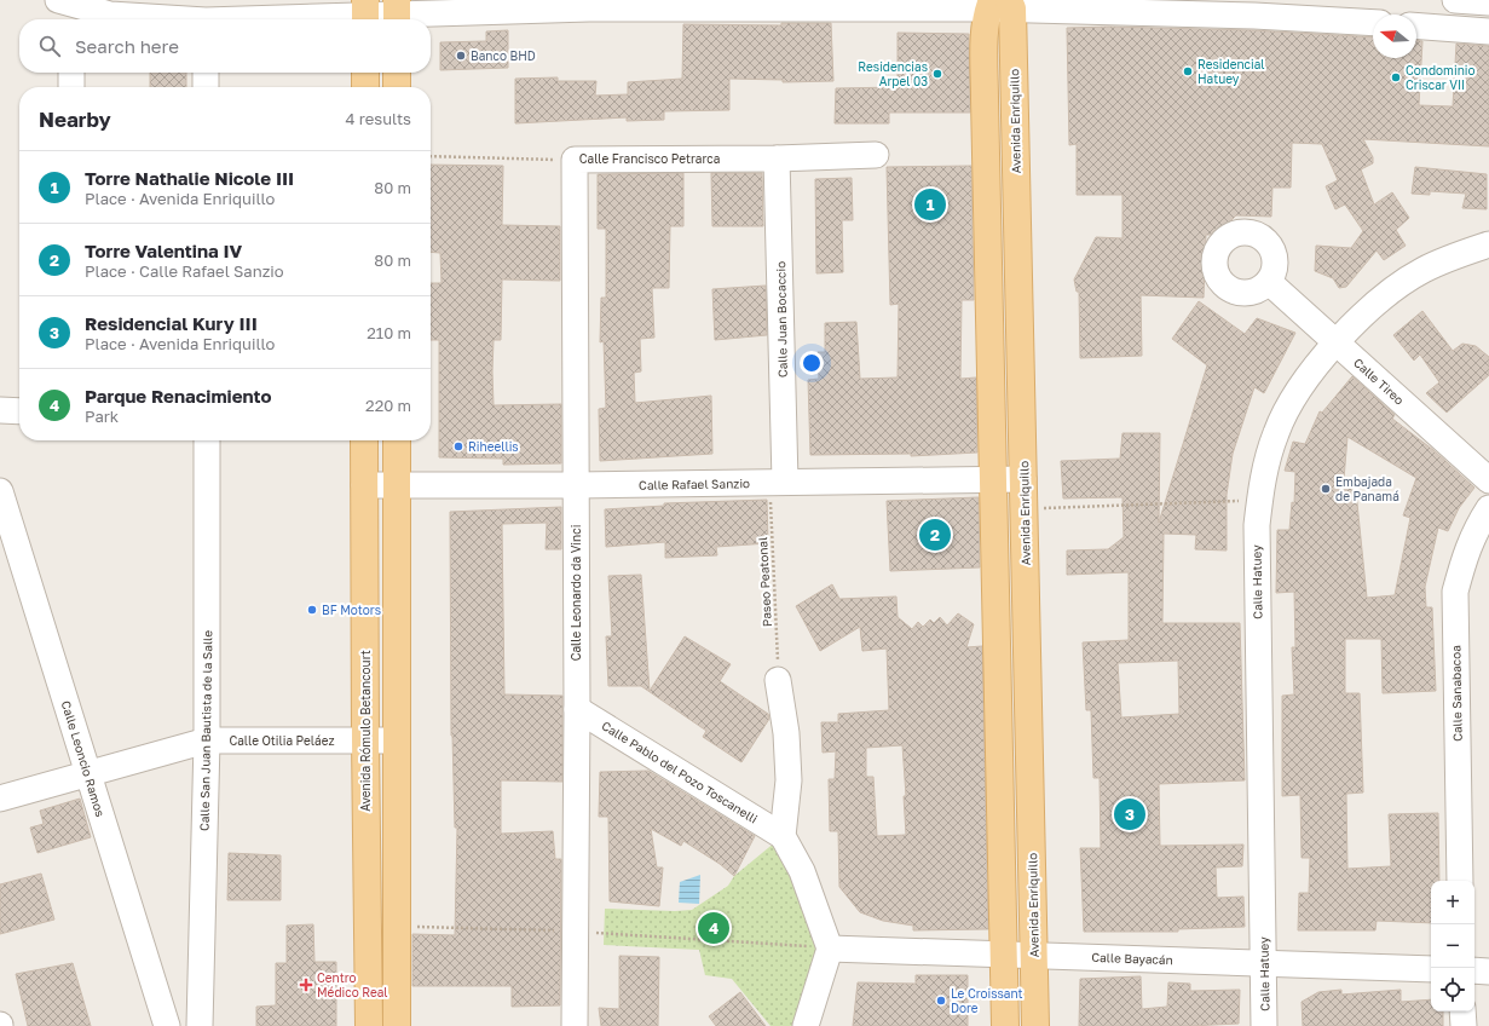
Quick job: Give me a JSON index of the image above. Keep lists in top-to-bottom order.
{
  "streets": {
    "main road": ["Avenida Enriquillo", "Avenida Rómulo Betancourt"],
    "street": [
      "Calle Francisco Petrarca",
      "Calle Juan Bocaccio",
      "Calle Tireo",
      "Calle Rafael Sanzio",
      "Calle Hatuey",
      "Calle Leonardo da Vinci",
      "Calle Sanabacoa",
      "Calle San Juan Bautista de la Salle",
      "Calle Otilia Peláez",
      "Calle Leoncio Ramos",
      "Calle Pablo del Pozo Toscanelli",
      "Calle Bayacán"
    ],
    "path": ["Paseo Peatonal"]
  },
  "crossings": [
    ["Avenida Enriquillo", "Calle Rafael Sanzio"],
    ["Avenida Enriquillo", "Calle Bayacán"],
    ["Calle Francisco Petrarca", "Calle Juan Bocaccio"],
    ["Calle Francisco Petrarca", "Calle Leonardo da Vinci"],
    ["Calle Juan Bocaccio", "Calle Rafael Sanzio"],
    ["Calle Juan Bocaccio", "Paseo Peatonal"],
    ["Calle Tireo", "Calle Hatuey"],
    ["Calle Rafael Sanzio", "Paseo Peatonal"],
    ["Calle Rafael Sanzio", "Calle Leonardo da Vinci"],
    ["Calle Rafael Sanzio", "Avenida Rómulo Betancourt"],
    ["Calle Hatuey", "Calle Bayacán"],
    ["Calle Leonardo da Vinci", "Calle Pablo del Pozo Toscanelli"],
    ["Calle San Juan Bautista de la Salle", "Calle Otilia Peláez"],
    ["Avenida Rómulo Betancourt", "Calle Otilia Peláez"],
    ["Calle Otilia Peláez", "Calle Leoncio Ramos"]
  ],
  "places": {
    "other": [
      "Banco BHD",
      "Residencial Hatuey",
      "Residencias Arpel 03",
      "Condominio Criscar VII",
      "Riheellis",
      "Embajada de Panamá",
      "BF Motors",
      "Le Croissant Dore"
    ],
    "health": ["Centro Médico Real"]
  },
  "north": "left",
  "page": {
    "search": "Search here",
    "heading": ["Nearby", "4 results"],
    "list": [
      {
        "mark": "1",
        "name": "Torre Nathalie Nicole III",
        "note": "Place · Avenida Enriquillo",
        "value": "80 m"
      },
      {
        "mark": "2",
        "name": "Torre Valentina IV",
        "note": "Place · Calle Rafael Sanzio",
        "value": "80 m"
      },
      {
        "mark": "3",
        "name": "Residencial Kury III",
        "note": "Place · Avenida Enriquillo",
        "value": "210 m"
      },
      {
        "mark": "4",
        "name": "Parque Renacimiento",
        "note": "Park",
        "value": "220 m"
      }
    ],
    "pins": [
      "1",
      "2",
      "3",
      "4"
    ],
    "map_buttons": ["+", "−"]
  }
}
